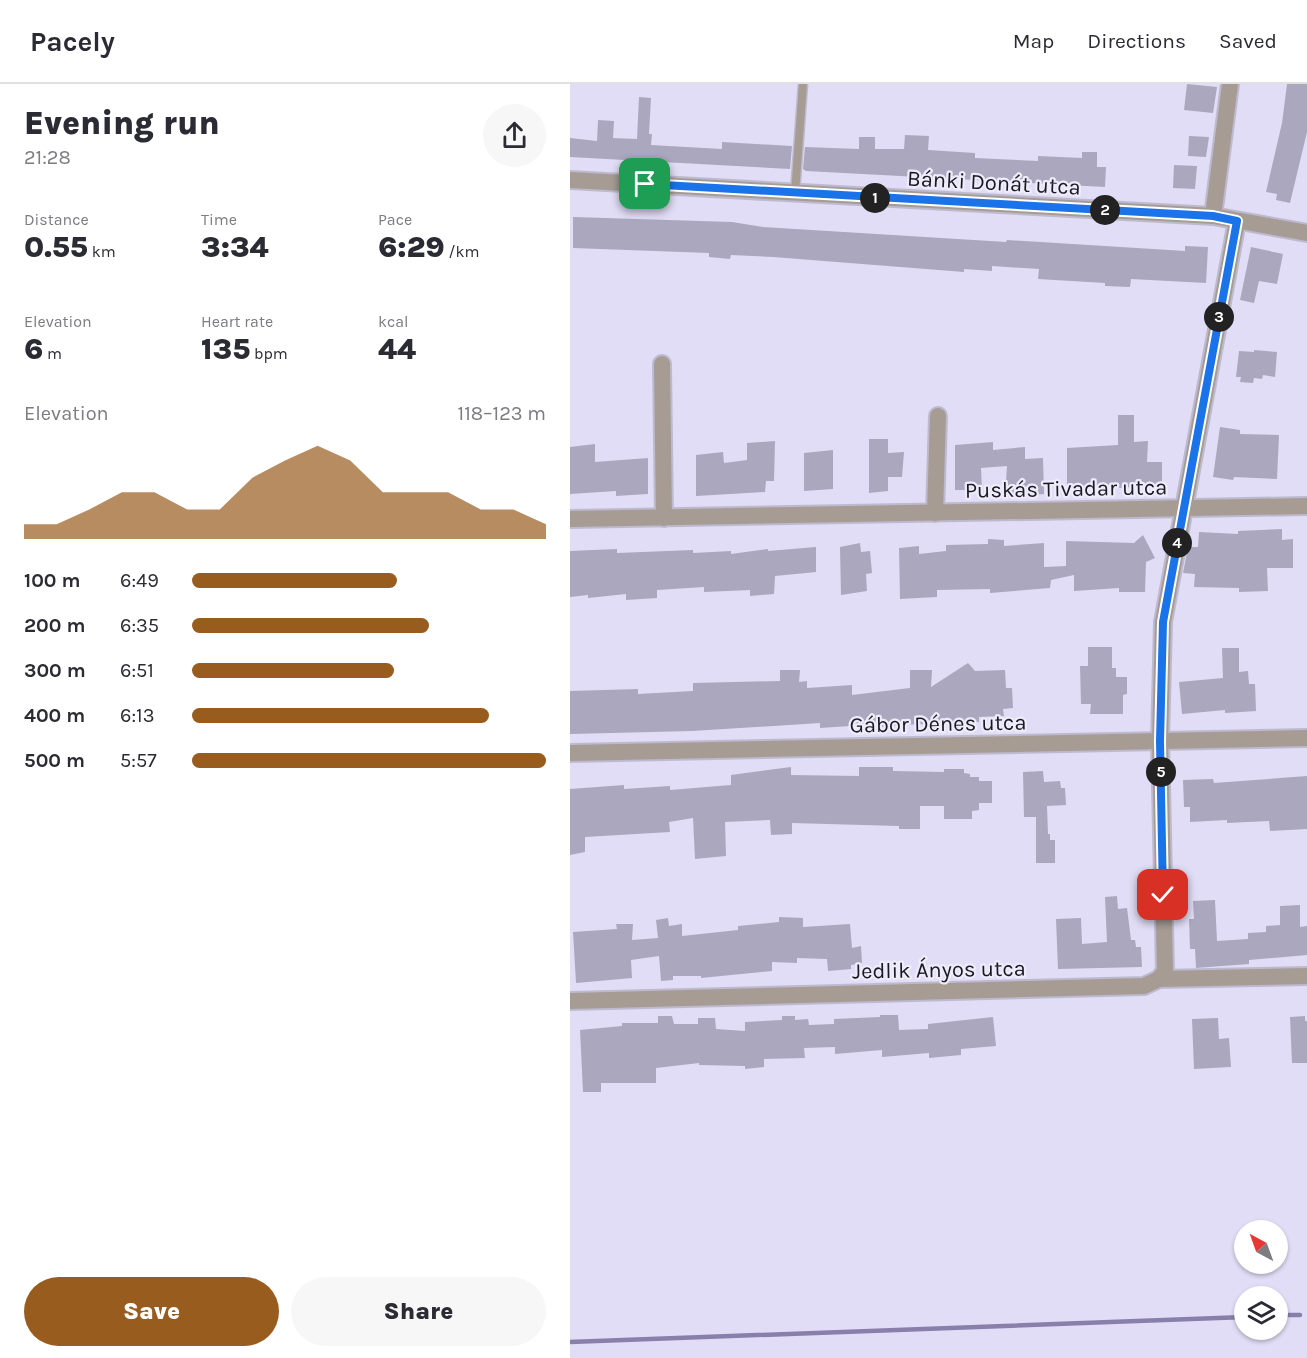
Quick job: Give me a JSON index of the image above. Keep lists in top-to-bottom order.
{
  "streets": {
    "street": [
      "Bánki Donát utca",
      "Puskás Tivadar utca",
      "Gábor Dénes utca",
      "Jedlik Ányos utca"
    ]
  },
  "north": "top left",
  "page": {
    "header": "Pacely",
    "nav": ["Map", "Directions", "Saved"],
    "heading": ["Evening run", "21:28"],
    "pins": [
      "1",
      "2",
      "3",
      "4",
      "5"
    ],
    "stats": [
      ["Distance", "0.55 km"],
      ["Time", "3:34"],
      ["Pace", "6:29 /km"],
      ["Elevation", "6 m"],
      ["Heart rate", "135 bpm"],
      ["kcal", "44"]
    ],
    "chart": ["Elevation", "118–123 m"],
    "list": [
      {
        "name": "100 m",
        "note": "6:49"
      },
      {
        "name": "200 m",
        "note": "6:35"
      },
      {
        "name": "300 m",
        "note": "6:51"
      },
      {
        "name": "400 m",
        "note": "6:13"
      },
      {
        "name": "500 m",
        "note": "5:57"
      }
    ],
    "buttons": ["Save", "Share"]
  }
}
